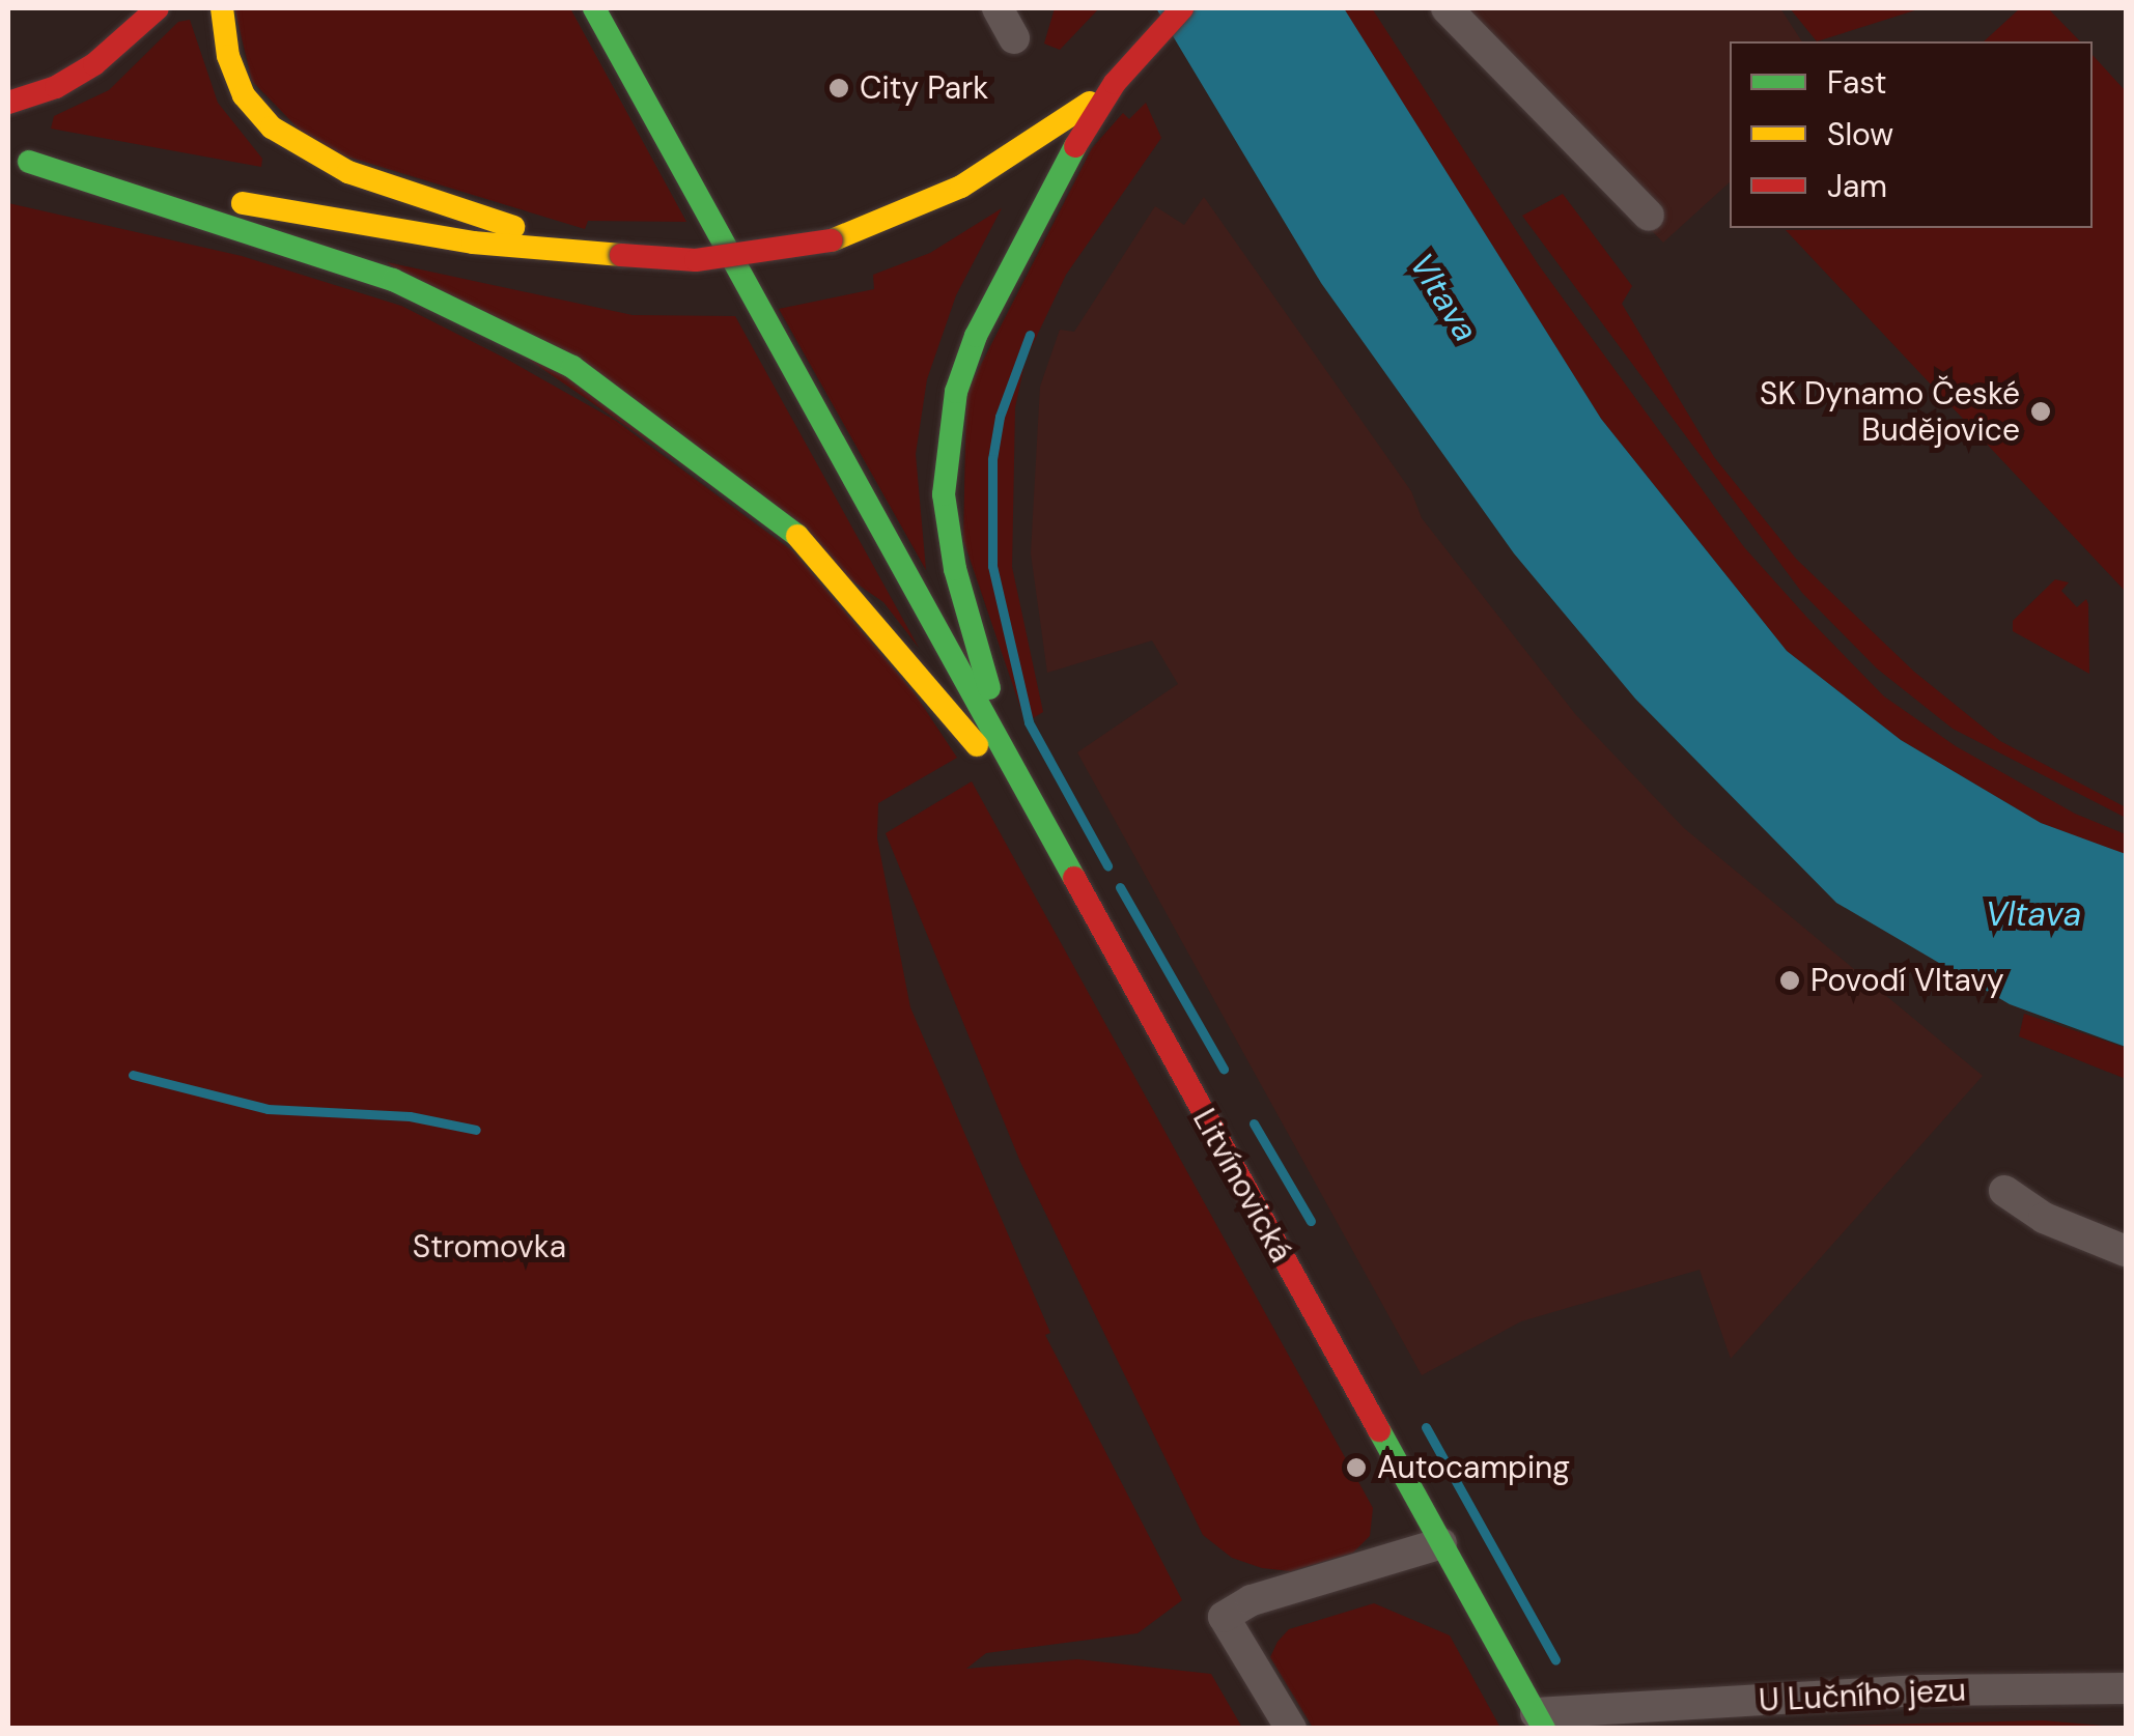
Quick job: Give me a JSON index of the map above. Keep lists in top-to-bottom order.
{
  "streets": {
    "main road": ["Litvínovická"],
    "street": ["U Lučního jezu"]
  },
  "crossings": [
    ["Litvínovická", "U Lučního jezu"]
  ],
  "water": ["Vltava"],
  "parks": ["Stromovka"],
  "places": [
    "City Park",
    "SK Dynamo České Budějovice",
    "Povodí Vltavy",
    "Autocamping"
  ],
  "legend": ["Fast", "Slow", "Jam"]
}
